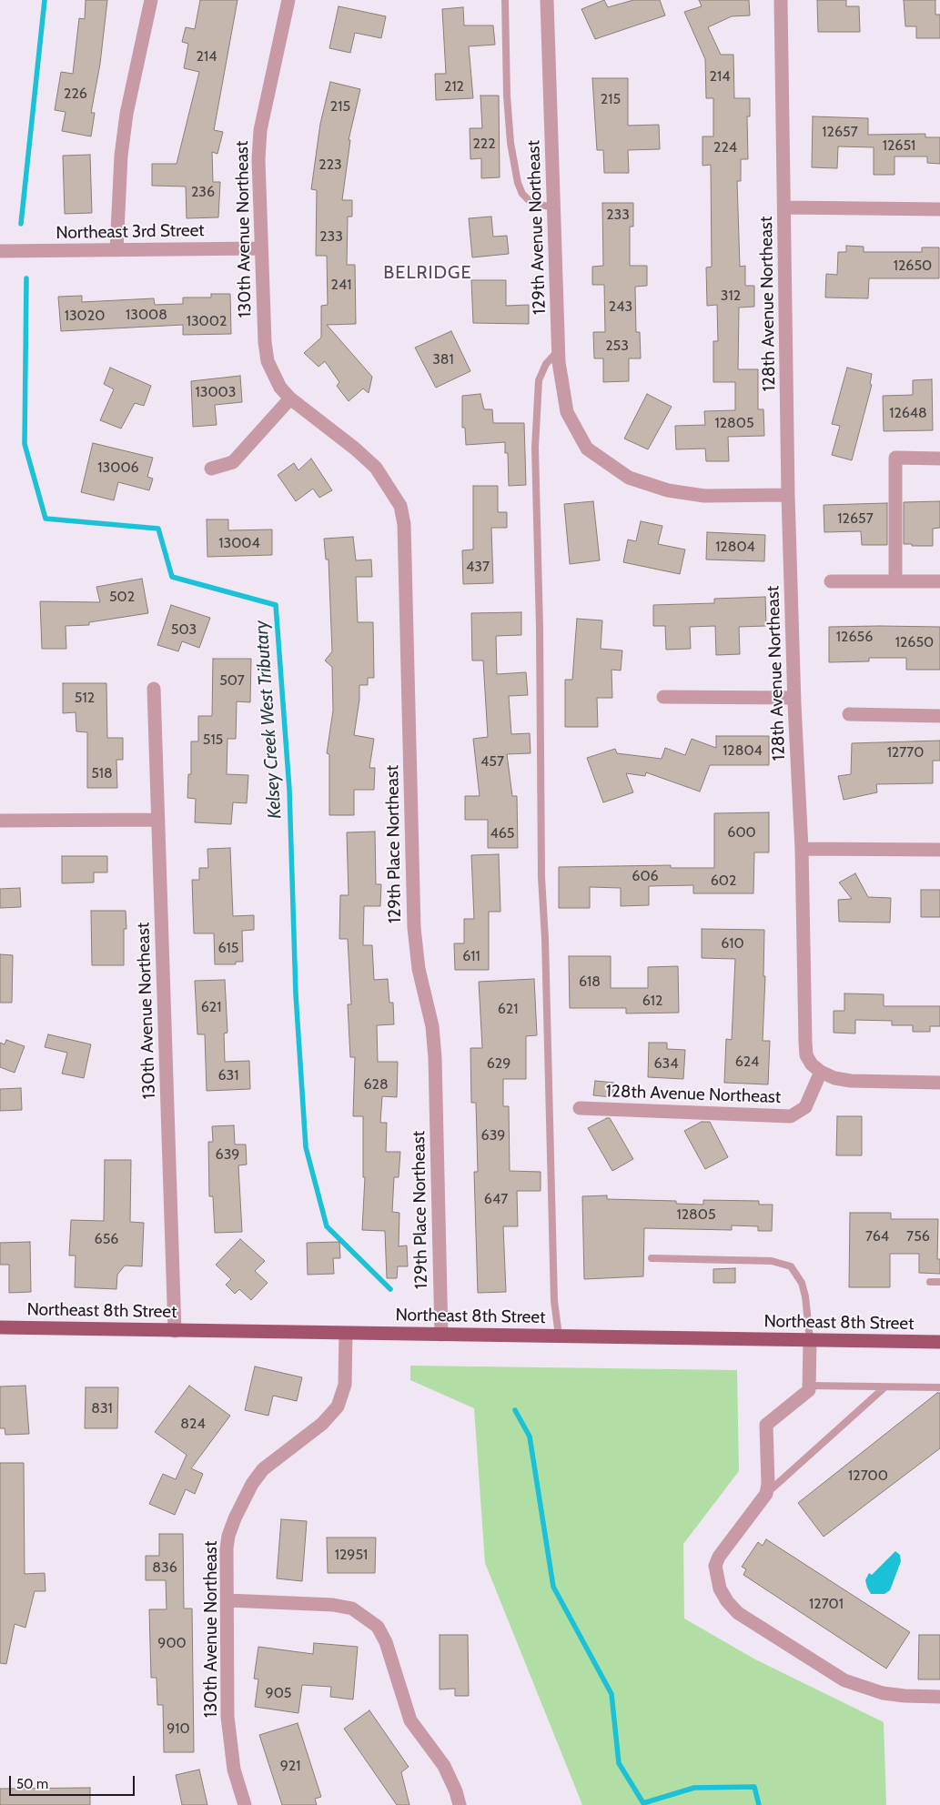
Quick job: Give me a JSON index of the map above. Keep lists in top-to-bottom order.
{
  "streets": {
    "main road": ["Northeast 8th Street"],
    "street": [
      "129th Avenue Northeast",
      "130th Avenue Northeast",
      "Northeast 3rd Street",
      "128th Avenue Northeast",
      "129th Place Northeast"
    ]
  },
  "crossings": [
    ["129th Avenue Northeast", "128th Avenue Northeast"],
    ["130th Avenue Northeast", "Northeast 3rd Street"],
    ["130th Avenue Northeast", "129th Place Northeast"],
    ["130th Avenue Northeast", "Northeast 8th Street"],
    ["129th Place Northeast", "Northeast 8th Street"]
  ],
  "districts": ["BELRIDGE"],
  "water": ["Kelsey Creek West Tributary"],
  "house_numbers": [
    "214",
    "214",
    "212",
    "226",
    "215",
    "215",
    "12657",
    "222",
    "12651",
    "224",
    "223",
    "236",
    "233",
    "233",
    "12650",
    "241",
    "312",
    "243",
    "13008",
    "13020",
    "13002",
    "253",
    "381",
    "13003",
    "12648",
    "12805",
    "13006",
    "12657",
    "13004",
    "12804",
    "437",
    "502",
    "503",
    "12656",
    "12650",
    "507",
    "512",
    "515",
    "12804",
    "12770",
    "457",
    "518",
    "600",
    "465",
    "606",
    "602",
    "610",
    "615",
    "611",
    "618",
    "612",
    "621",
    "621",
    "624",
    "629",
    "634",
    "631",
    "628",
    "639",
    "639",
    "647",
    "12805",
    "764",
    "756",
    "656",
    "831",
    "824",
    "12700",
    "12951",
    "836",
    "12701",
    "900",
    "905",
    "910",
    "921"
  ],
  "scale_bar": "50 m"
}
